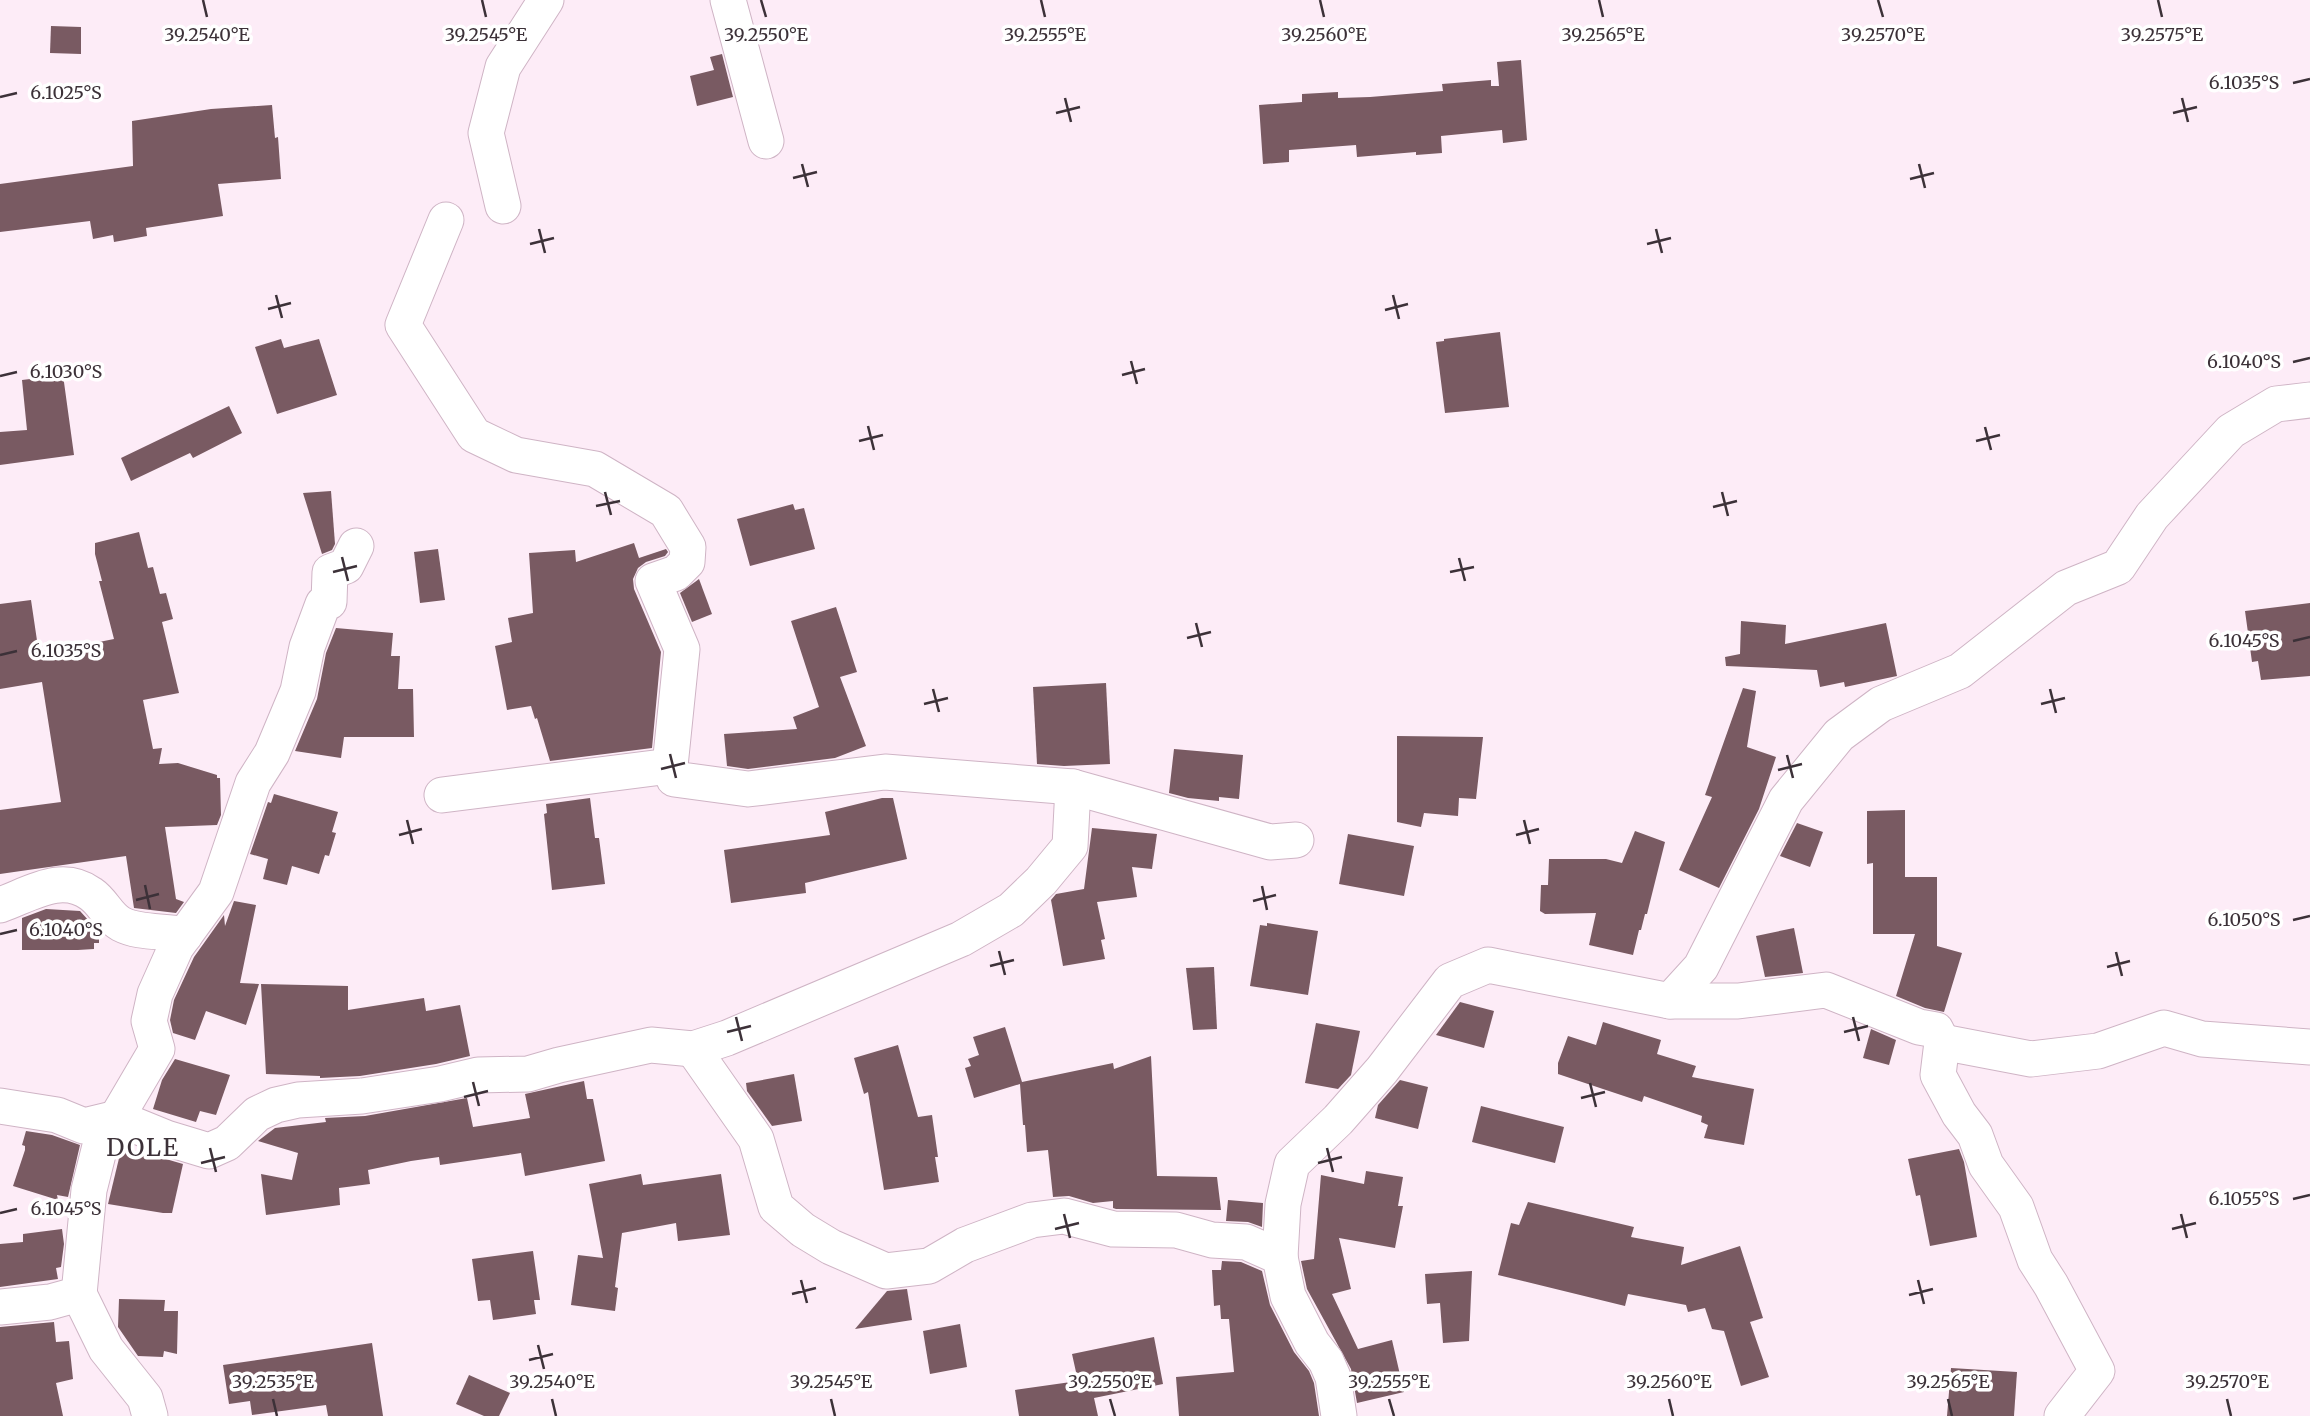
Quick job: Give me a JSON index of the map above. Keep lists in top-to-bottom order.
{
  "districts": ["DOLE"],
  "coordinates": [
    "39.2575°E",
    "39.2540°E",
    "39.2545°E",
    "39.2550°E",
    "39.2555°E",
    "39.2560°E",
    "39.2565°E",
    "39.2570°E",
    "6.1035°S",
    "6.1025°S",
    "6.1040°S",
    "6.1030°S",
    "6.1045°S",
    "6.1050°S",
    "6.1055°S",
    "39.2535°E"
  ]
}
